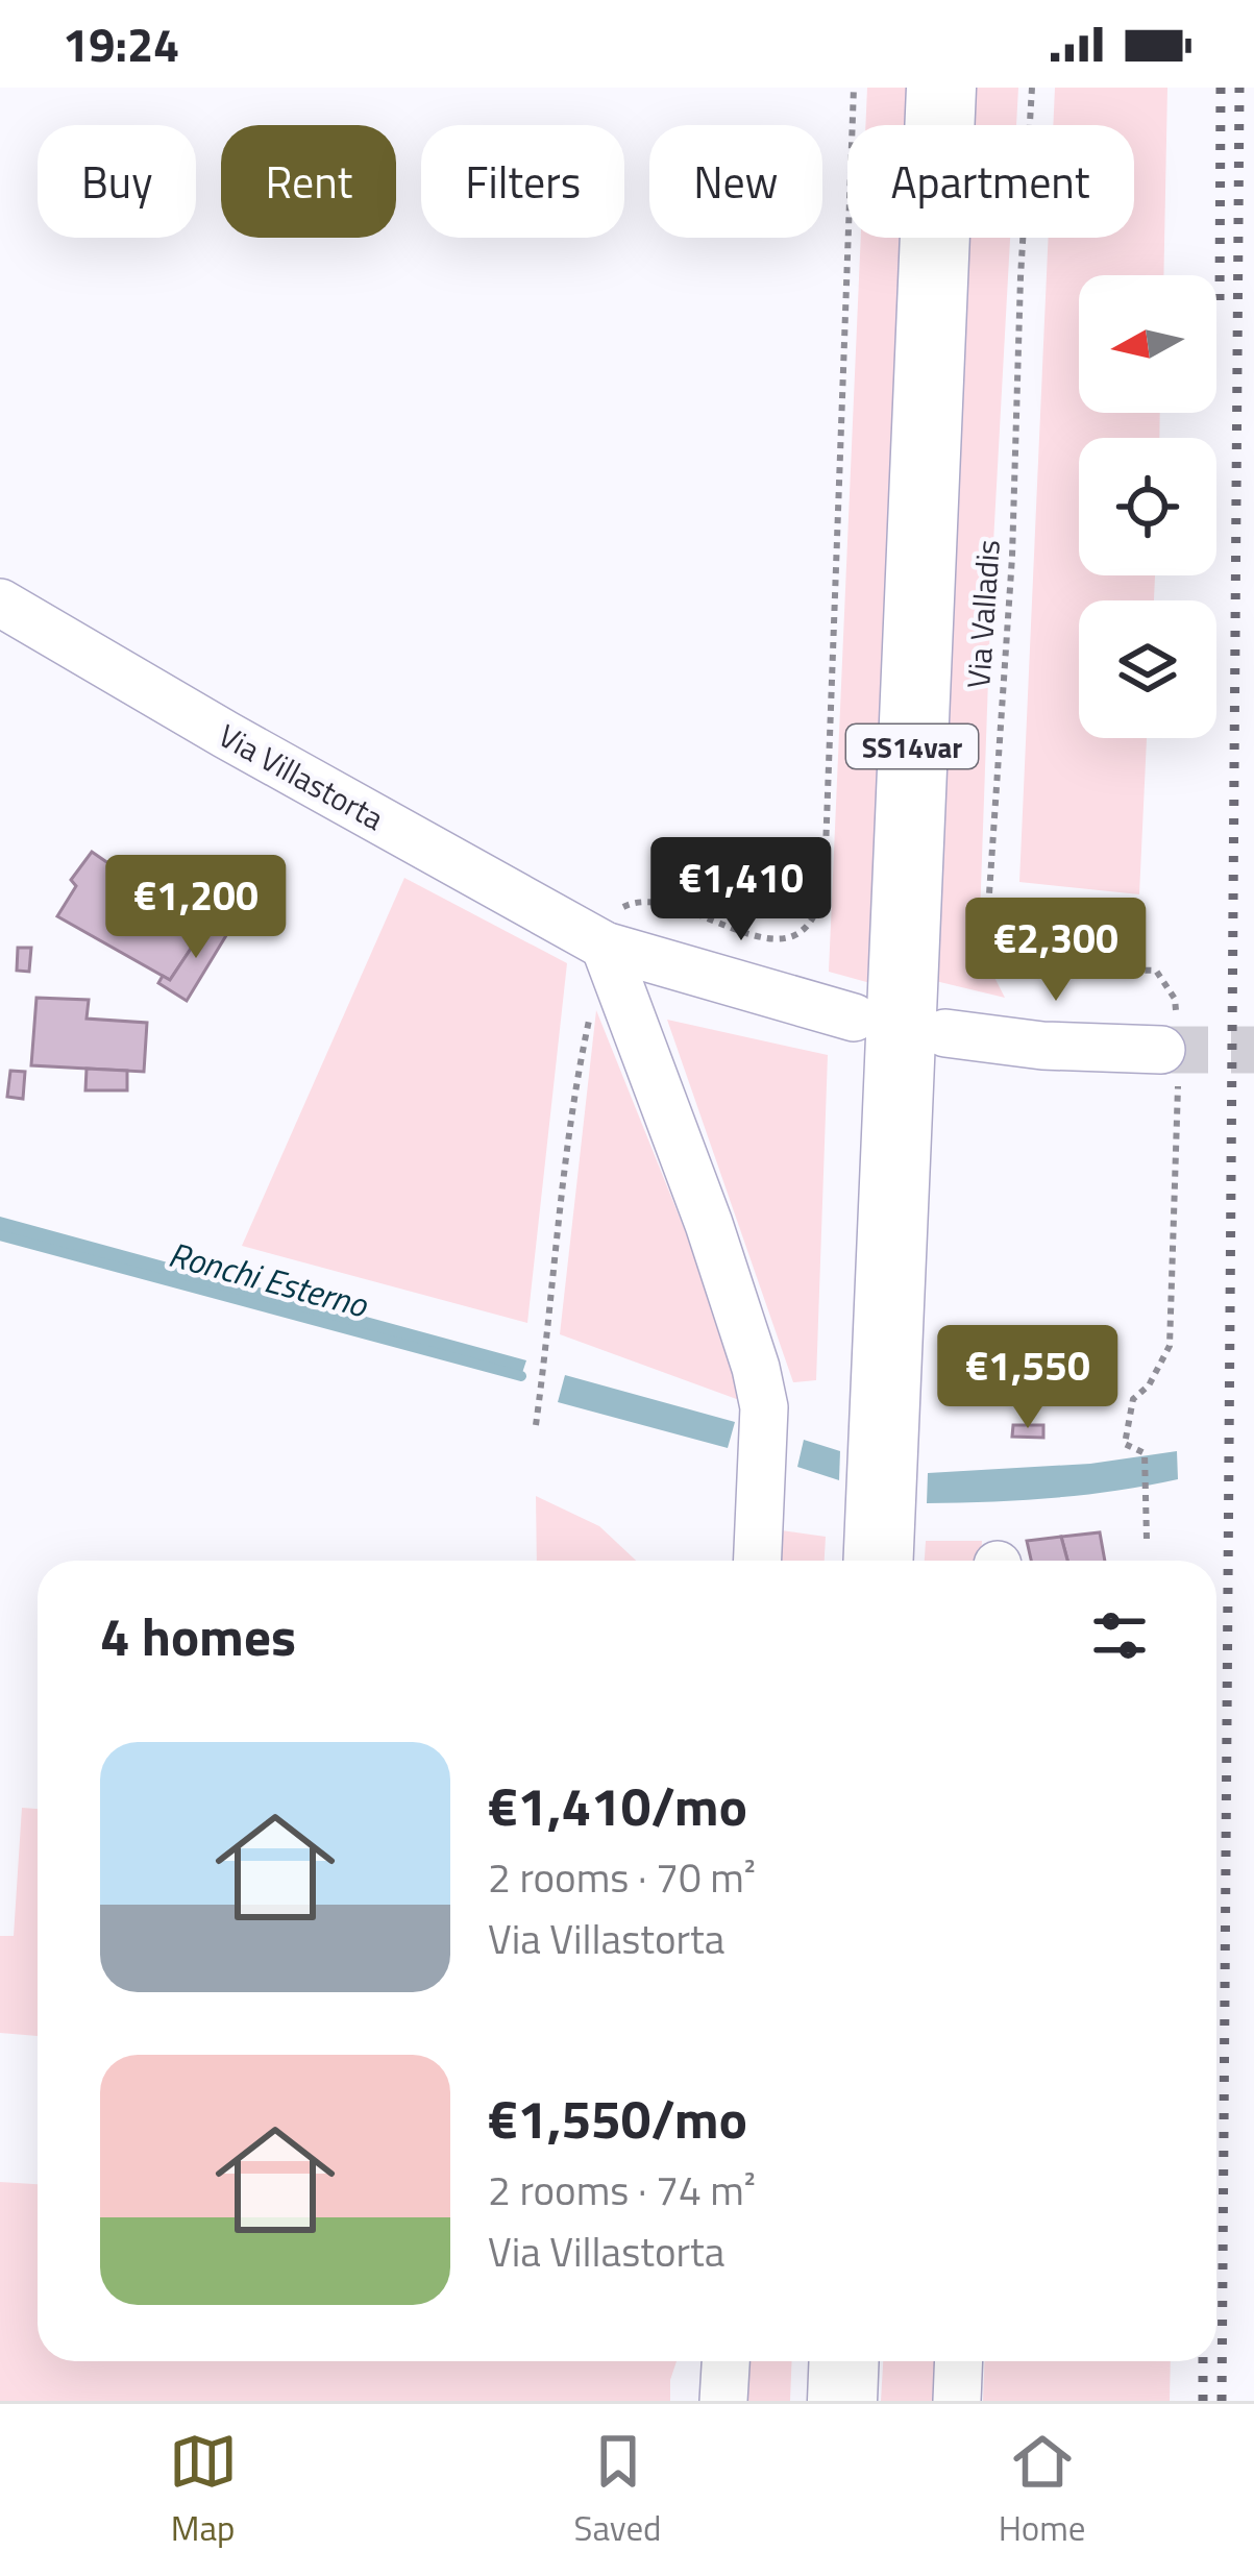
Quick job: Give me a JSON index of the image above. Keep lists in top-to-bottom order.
{
  "streets": {
    "highway": ["SS14var"],
    "street": ["Via Villastorta"],
    "path": ["Via Valladis"]
  },
  "water": ["Ronchi Esterno"],
  "north": "left",
  "page": {
    "status": "19:24",
    "chip": [
      "Buy",
      "Rent",
      "Filters",
      "New",
      "Apartment"
    ],
    "price": [
      "€1,410",
      "€1,200",
      "€2,300",
      "€1,550"
    ],
    "heading": "4 homes",
    "list": [
      {
        "name": "€1,410/mo",
        "note": "2 rooms · 70 m² · Via Villastorta"
      },
      {
        "name": "€1,550/mo",
        "note": "2 rooms · 74 m² · Via Villastorta"
      }
    ],
    "tabs": ["Map", "Saved", "Home"]
  }
}
